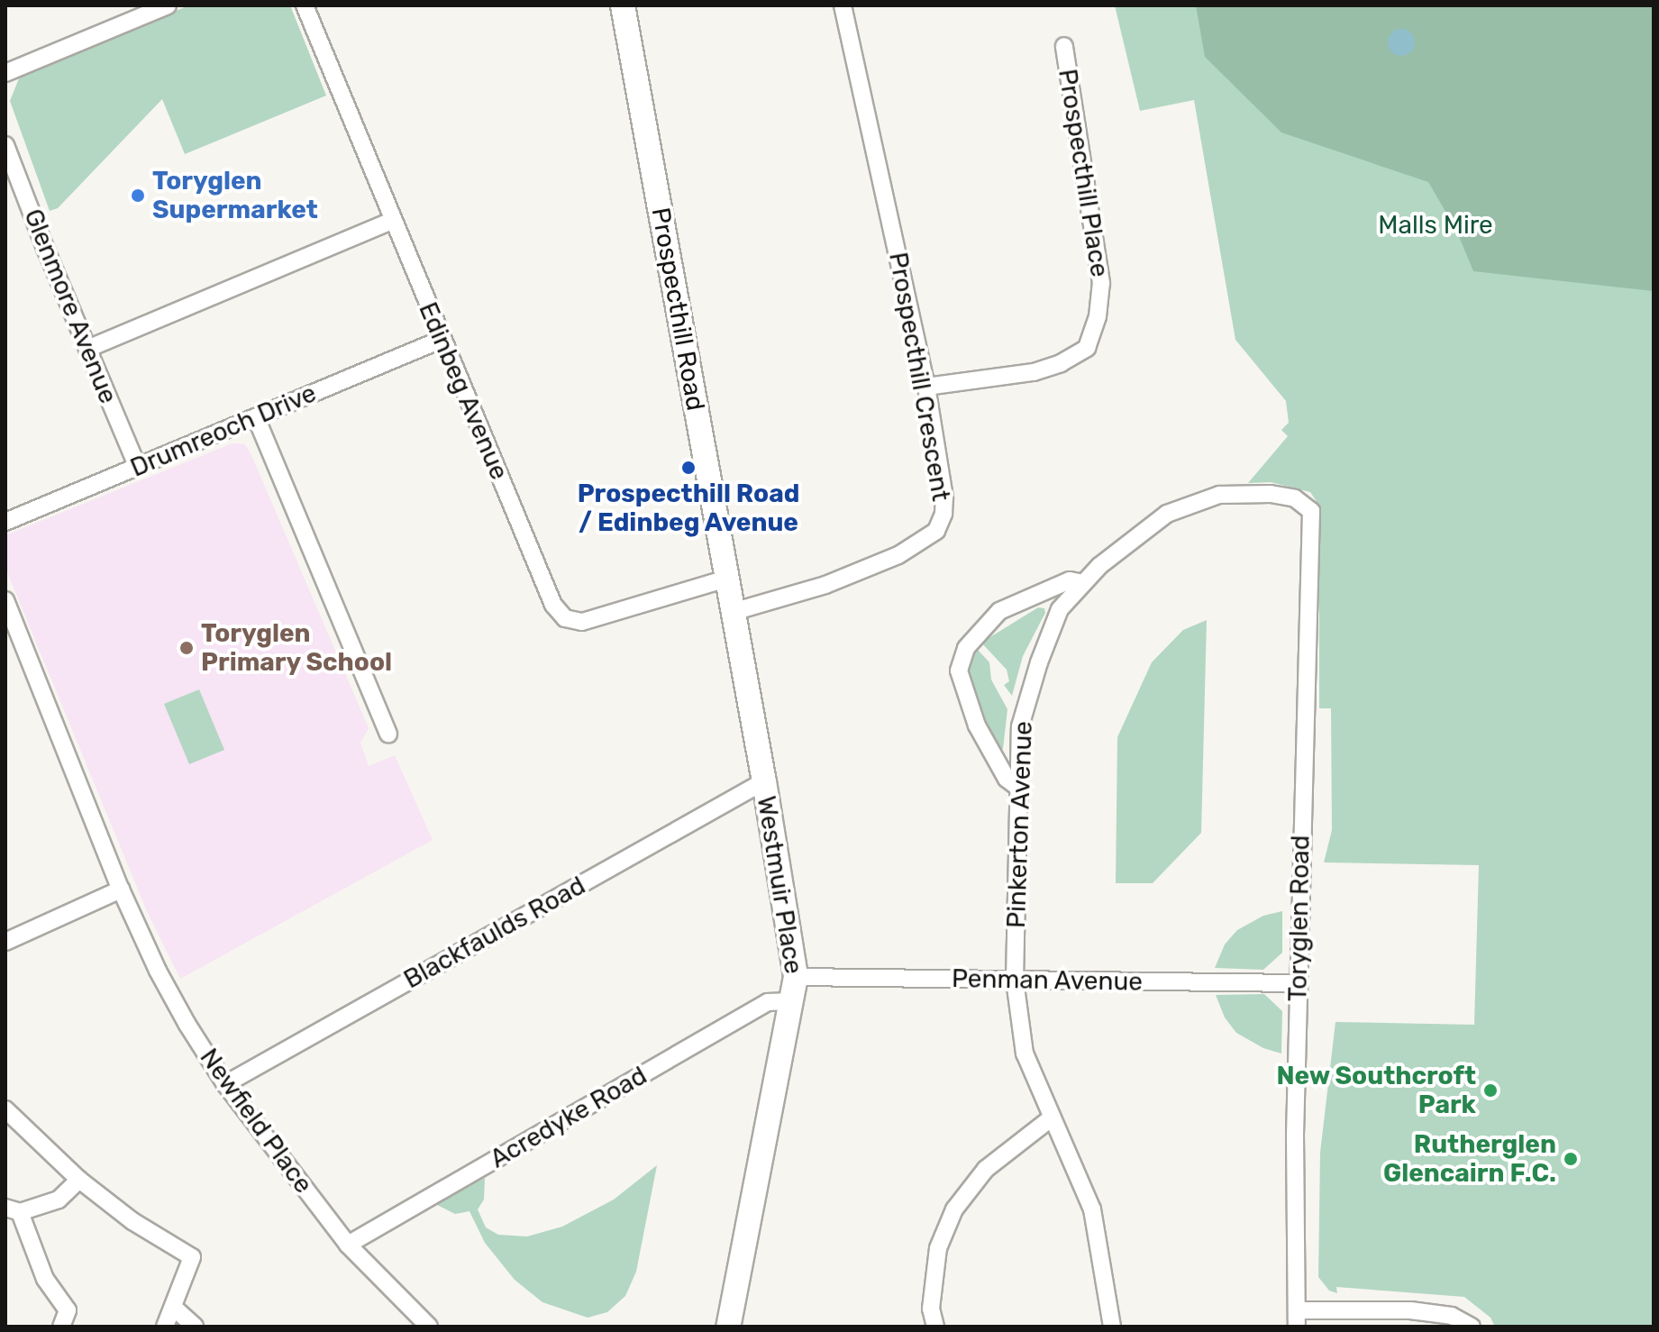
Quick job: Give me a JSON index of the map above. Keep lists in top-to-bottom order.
{
  "streets": {
    "main road": ["Prospecthill Road", "Westmuir Place"],
    "street": [
      "Prospecthill Place",
      "Glenmore Avenue",
      "Prospecthill Crescent",
      "Edinbeg Avenue",
      "Drumreoch Drive",
      "Pinkerton Avenue",
      "Toryglen Road",
      "Blackfaulds Road",
      "Penman Avenue",
      "Acredyke Road",
      "Newfield Place"
    ]
  },
  "crossings": [
    ["Prospecthill Place", "Prospecthill Crescent"],
    ["Glenmore Avenue", "Drumreoch Drive"],
    ["Prospecthill Road", "Prospecthill Crescent"],
    ["Prospecthill Road", "Edinbeg Avenue"],
    ["Prospecthill Road", "Westmuir Place"],
    ["Prospecthill Crescent", "Westmuir Place"],
    ["Edinbeg Avenue", "Drumreoch Drive"],
    ["Pinkerton Avenue", "Toryglen Road"],
    ["Pinkerton Avenue", "Penman Avenue"],
    ["Westmuir Place", "Blackfaulds Road"],
    ["Westmuir Place", "Penman Avenue"],
    ["Westmuir Place", "Acredyke Road"],
    ["Toryglen Road", "Penman Avenue"],
    ["Blackfaulds Road", "Newfield Place"],
    ["Acredyke Road", "Newfield Place"]
  ],
  "parks": ["Malls Mire"],
  "places": [
    "Toryglen Supermarket",
    "Prospecthill Road / Edinbeg Avenue",
    "Toryglen Primary School",
    "New Southcroft Park",
    "Rutherglen Glencairn F.C."
  ]
}
